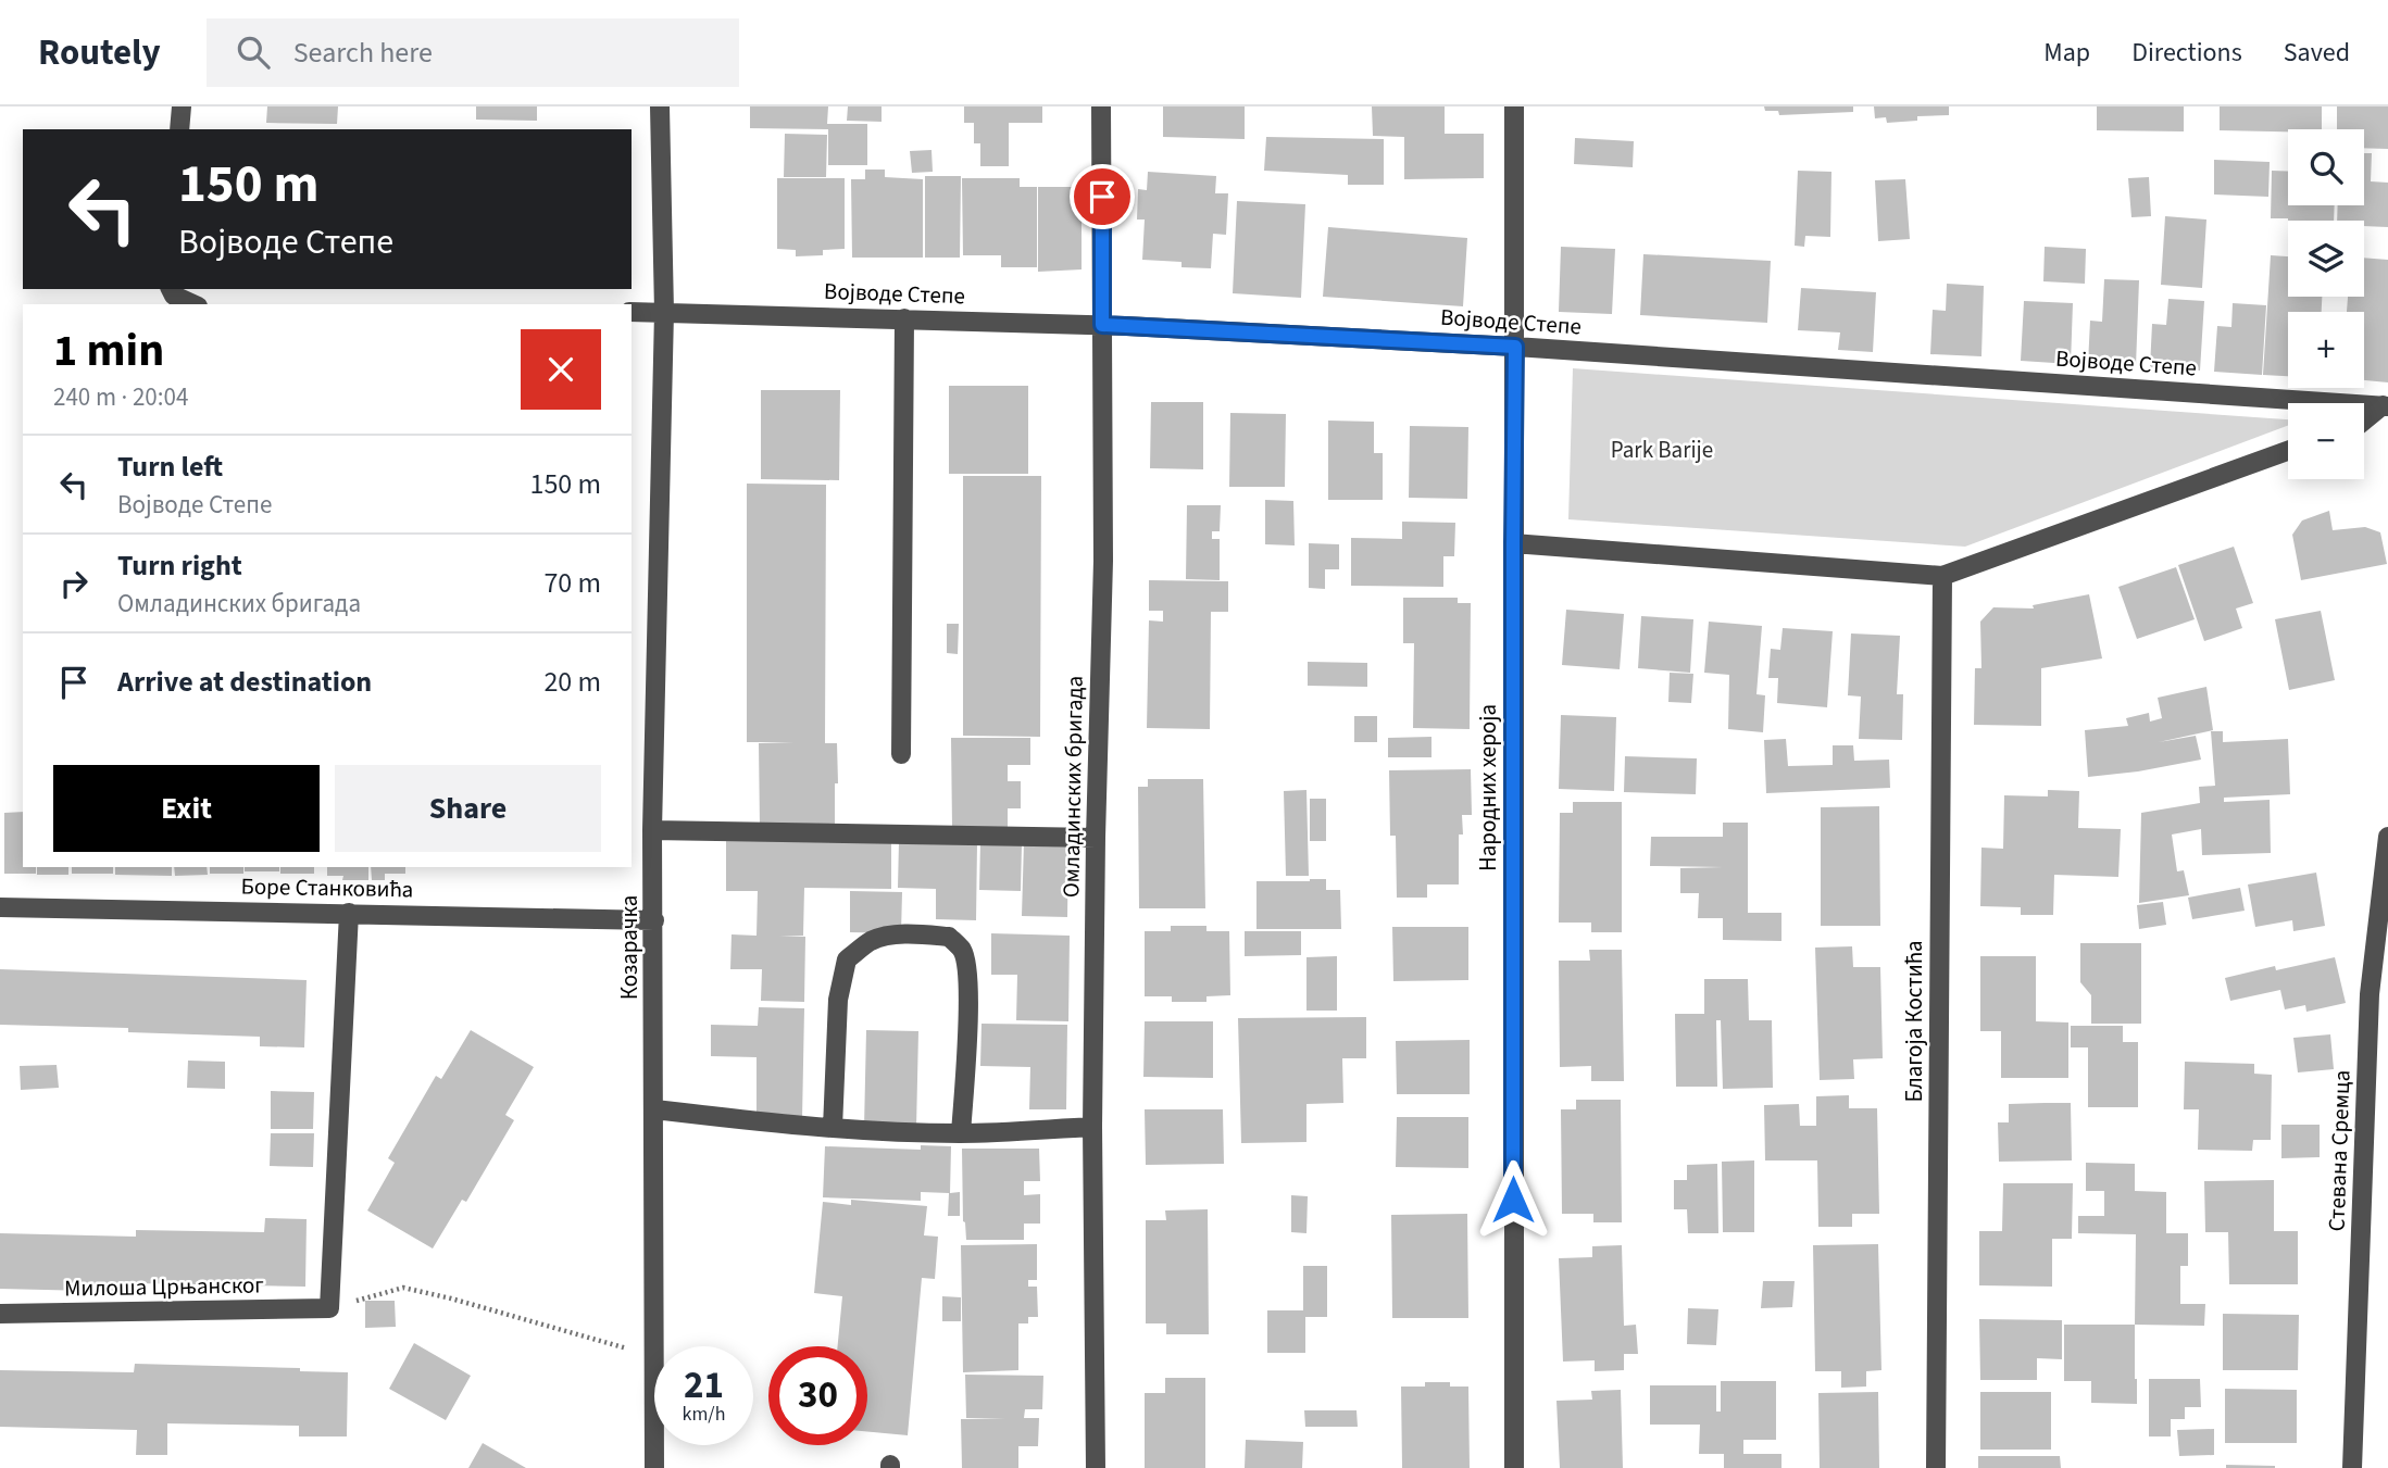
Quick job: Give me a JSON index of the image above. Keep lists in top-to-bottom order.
{
  "streets": {
    "street": [
      "Војводе Степе",
      "Омладинских бригада",
      "Народних хероја",
      "Боре Станковића",
      "Козарачка",
      "Благоја Костића",
      "Стевана Сремца",
      "Милоша Црњанског"
    ]
  },
  "crossings": [
    ["Војводе Степе", "Омладинских бригада"],
    ["Војводе Степе", "Народних хероја"],
    ["Војводе Степе", "Козарачка"],
    ["Боре Станковића", "Козарачка"]
  ],
  "parks": ["Park Barije"],
  "page": {
    "header": "Routely",
    "search": "Search here",
    "nav": ["Map", "Directions", "Saved"],
    "map_buttons": ["+", "−"],
    "turn": ["150 m", "Војводе Степе"],
    "heading": ["1 min", "240 m · 20:04"],
    "list": [
      {
        "name": "Turn left",
        "note": "Војводе Степе",
        "value": "150 m"
      },
      {
        "name": "Turn right",
        "note": "Омладинских бригада",
        "value": "70 m"
      },
      {
        "name": "Arrive at destination",
        "value": "20 m"
      }
    ],
    "buttons": ["Exit", "Share"],
    "speed": "21 km/h",
    "limit": "30"
  }
}
